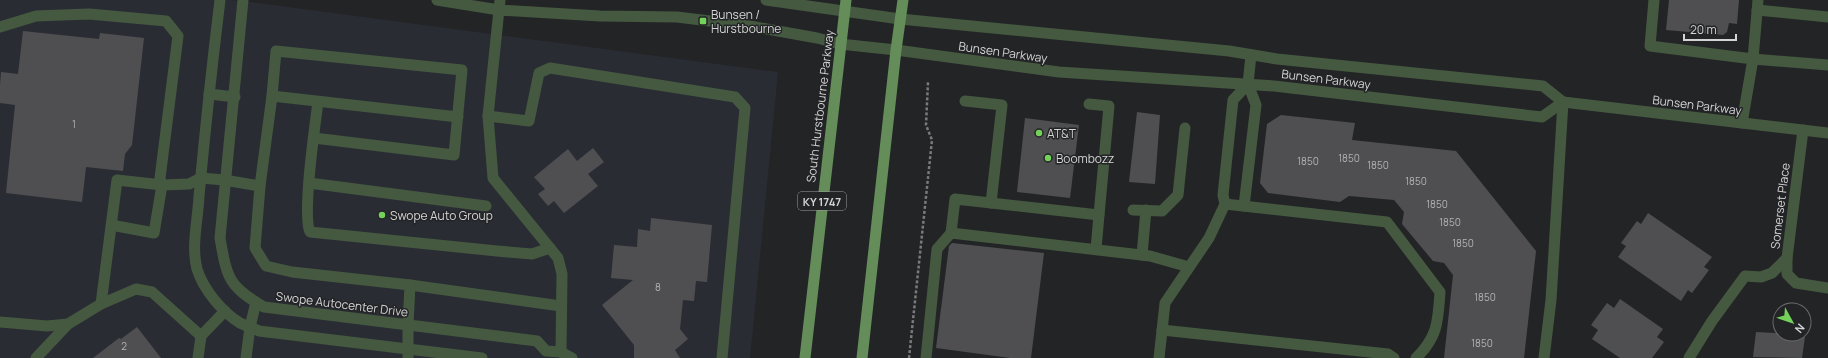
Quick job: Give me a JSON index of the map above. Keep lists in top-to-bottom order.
{
  "streets": {
    "main road": ["South Hurstbourne Parkway", "KY 1747"],
    "street": ["Bunsen Parkway", "Somerset Place", "Swope Autocenter Drive"]
  },
  "crossings": [
    ["Bunsen Parkway", "South Hurstbourne Parkway"],
    ["Bunsen Parkway", "Somerset Place"]
  ],
  "places": {
    "transit": ["Bunsen / Hurstbourne"],
    "other": ["AT&T", "Boombozz", "Swope Auto Group"]
  },
  "house_numbers": [
    "1",
    "1850",
    "1850",
    "1850",
    "1850",
    "1850",
    "1850",
    "1850",
    "8",
    "1850",
    "1850",
    "2"
  ],
  "scale_bar": "20 m",
  "north": "bottom right"
}
